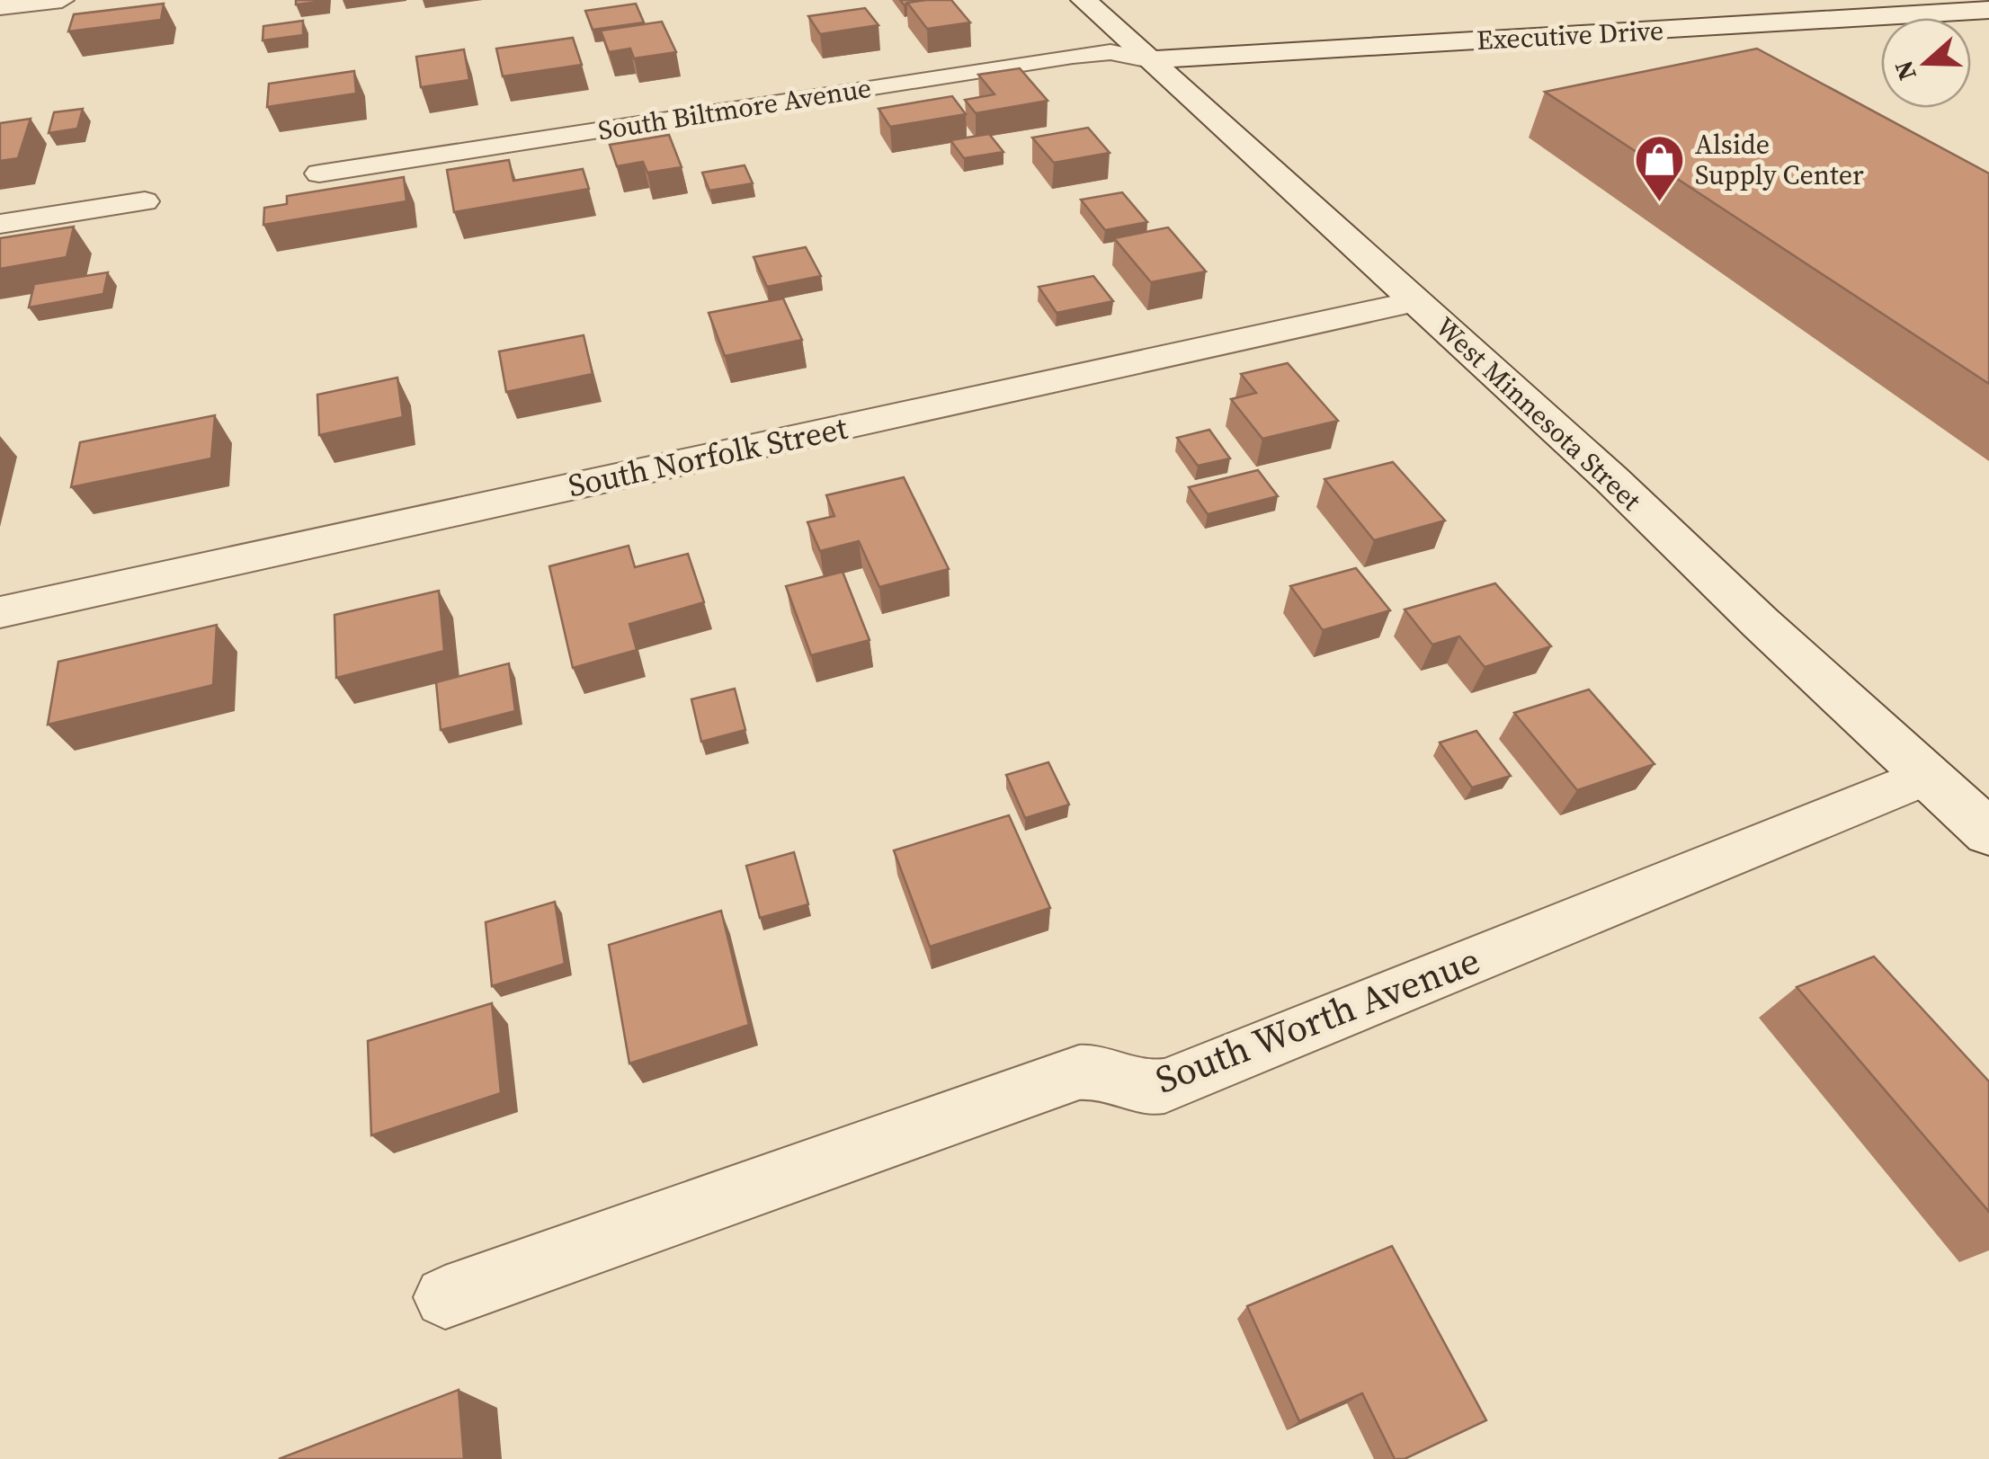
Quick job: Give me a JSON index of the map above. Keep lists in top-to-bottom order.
{
  "streets": {
    "street": [
      "Executive Drive",
      "South Biltmore Avenue",
      "West Minnesota Street",
      "South Norfolk Street",
      "South Worth Avenue"
    ]
  },
  "crossings": [
    ["Executive Drive", "South Biltmore Avenue"],
    ["Executive Drive", "West Minnesota Street"],
    ["South Biltmore Avenue", "West Minnesota Street"],
    ["West Minnesota Street", "South Norfolk Street"],
    ["West Minnesota Street", "South Worth Avenue"]
  ],
  "places": {
    "shop": ["Alside Supply Center"]
  },
  "north": "left"
}
